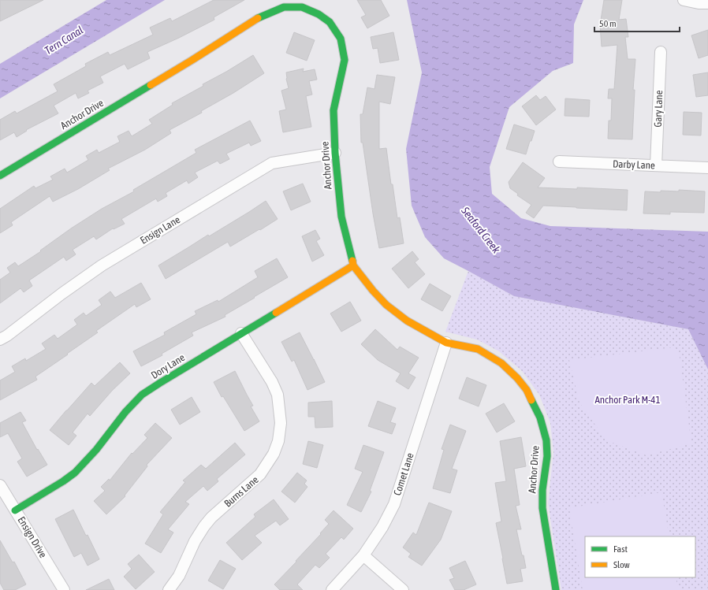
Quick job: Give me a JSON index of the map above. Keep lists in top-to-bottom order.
{
  "streets": {
    "street": [
      "Gary Lane",
      "Anchor Drive",
      "Darby Lane",
      "Ensign Lane",
      "Dory Lane",
      "Comet Lane",
      "Burns Lane",
      "Ensign Drive"
    ]
  },
  "crossings": [
    ["Gary Lane", "Darby Lane"],
    ["Anchor Drive", "Ensign Lane"],
    ["Anchor Drive", "Dory Lane"],
    ["Anchor Drive", "Comet Lane"],
    ["Dory Lane", "Burns Lane"],
    ["Dory Lane", "Ensign Drive"]
  ],
  "water": ["Tern Canal", "Seaford Creek"],
  "parks": ["Anchor Park M-41"],
  "legend": ["Fast", "Slow"],
  "scale_bar": "50 m"
}
